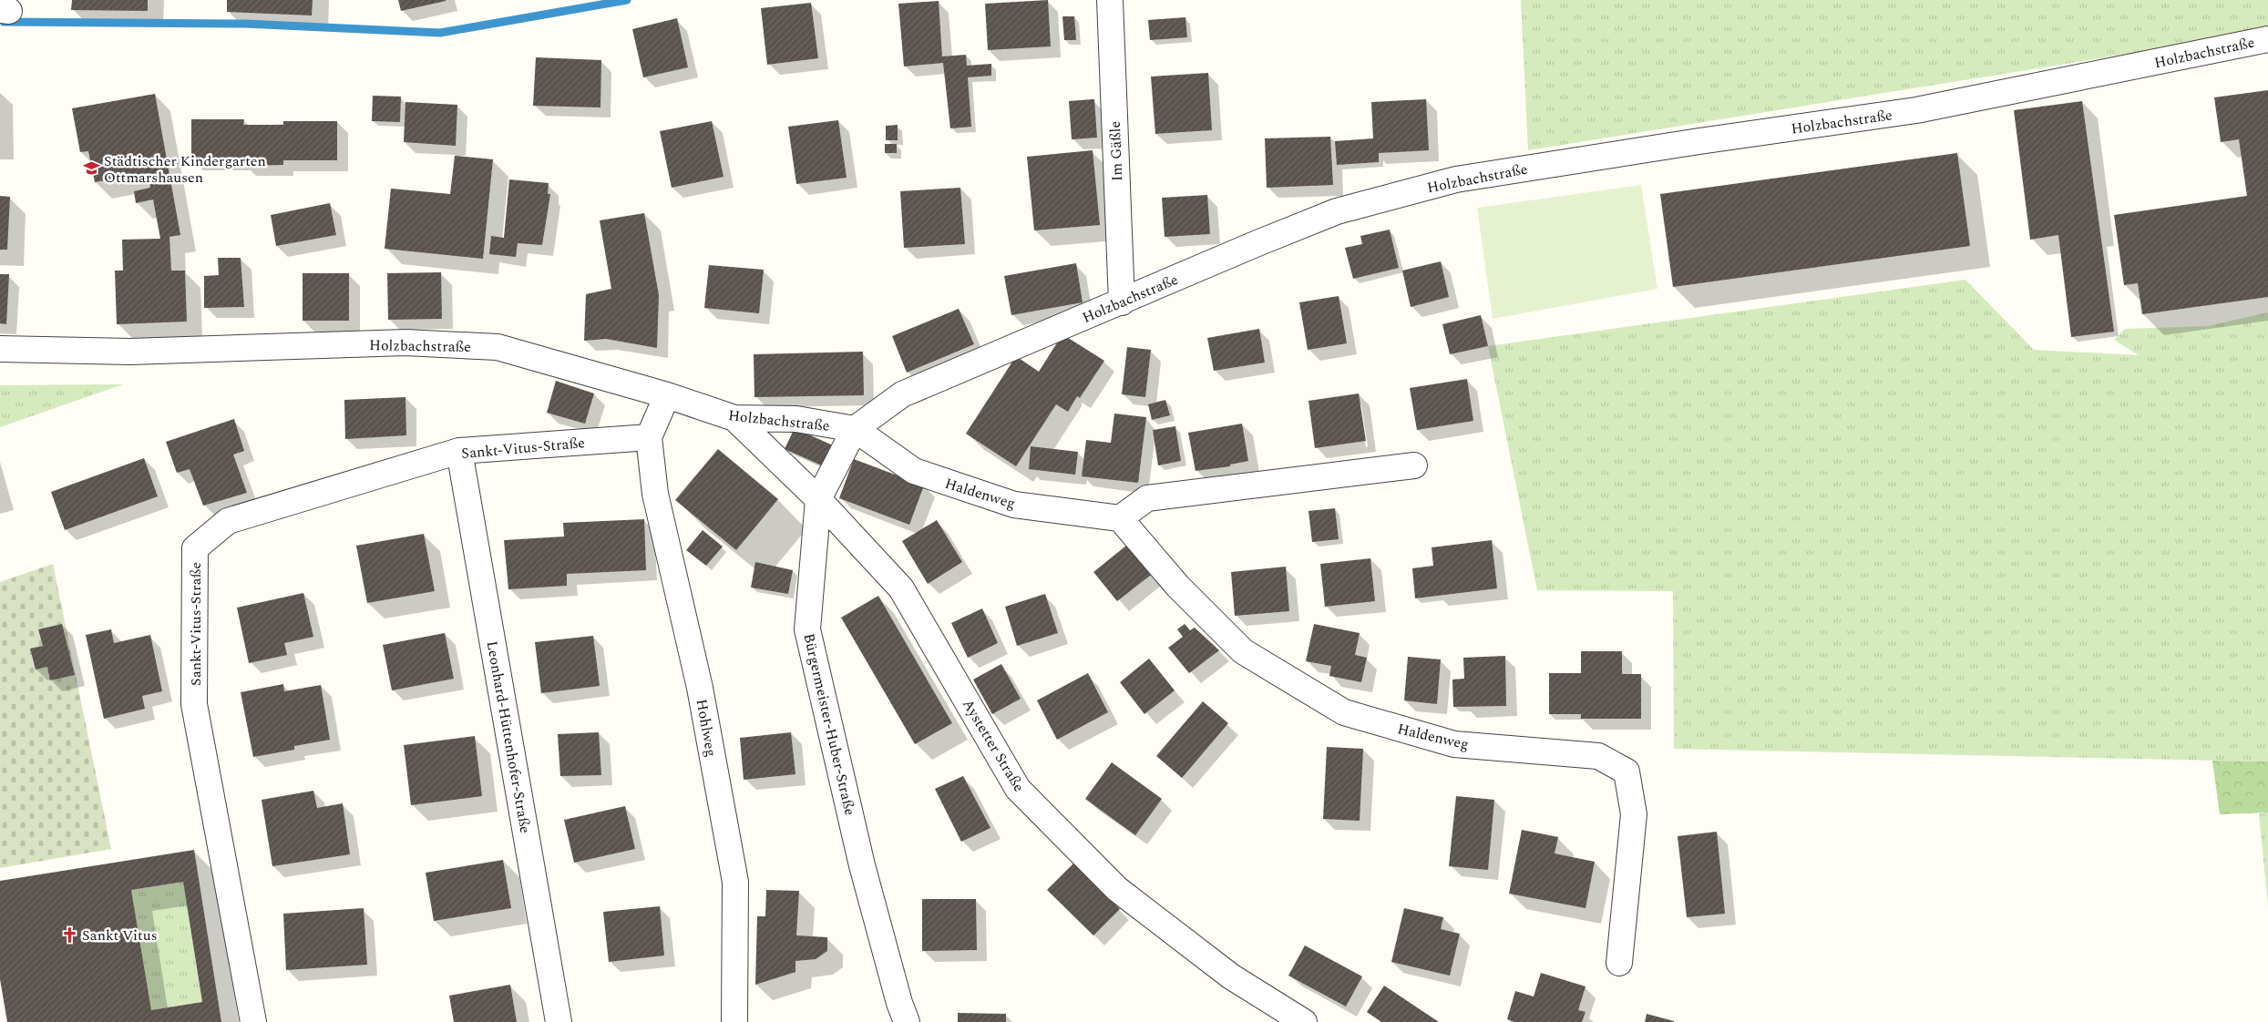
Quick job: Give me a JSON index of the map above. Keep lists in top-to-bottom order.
{
  "streets": {
    "street": [
      "Holzbachstraße",
      "Im Gäßle",
      "Sankt-Vitus-Straße",
      "Haldenweg",
      "Bürgermeister-Huber-Straße",
      "Hohlweg",
      "Leonhard-Hüttenhofer-Straße",
      "Aystetter Straße"
    ]
  },
  "crossings": [
    ["Holzbachstraße", "Im Gäßle"],
    ["Holzbachstraße", "Haldenweg"],
    ["Holzbachstraße", "Bürgermeister-Huber-Straße"],
    ["Holzbachstraße", "Aystetter Straße"],
    ["Sankt-Vitus-Straße", "Hohlweg"],
    ["Sankt-Vitus-Straße", "Leonhard-Hüttenhofer-Straße"],
    ["Haldenweg", "Bürgermeister-Huber-Straße"],
    ["Bürgermeister-Huber-Straße", "Aystetter Straße"]
  ],
  "places": {
    "school or university": ["Städtischer Kindergarten Ottmarshausen"],
    "church": ["Sankt Vitus"]
  }
}
